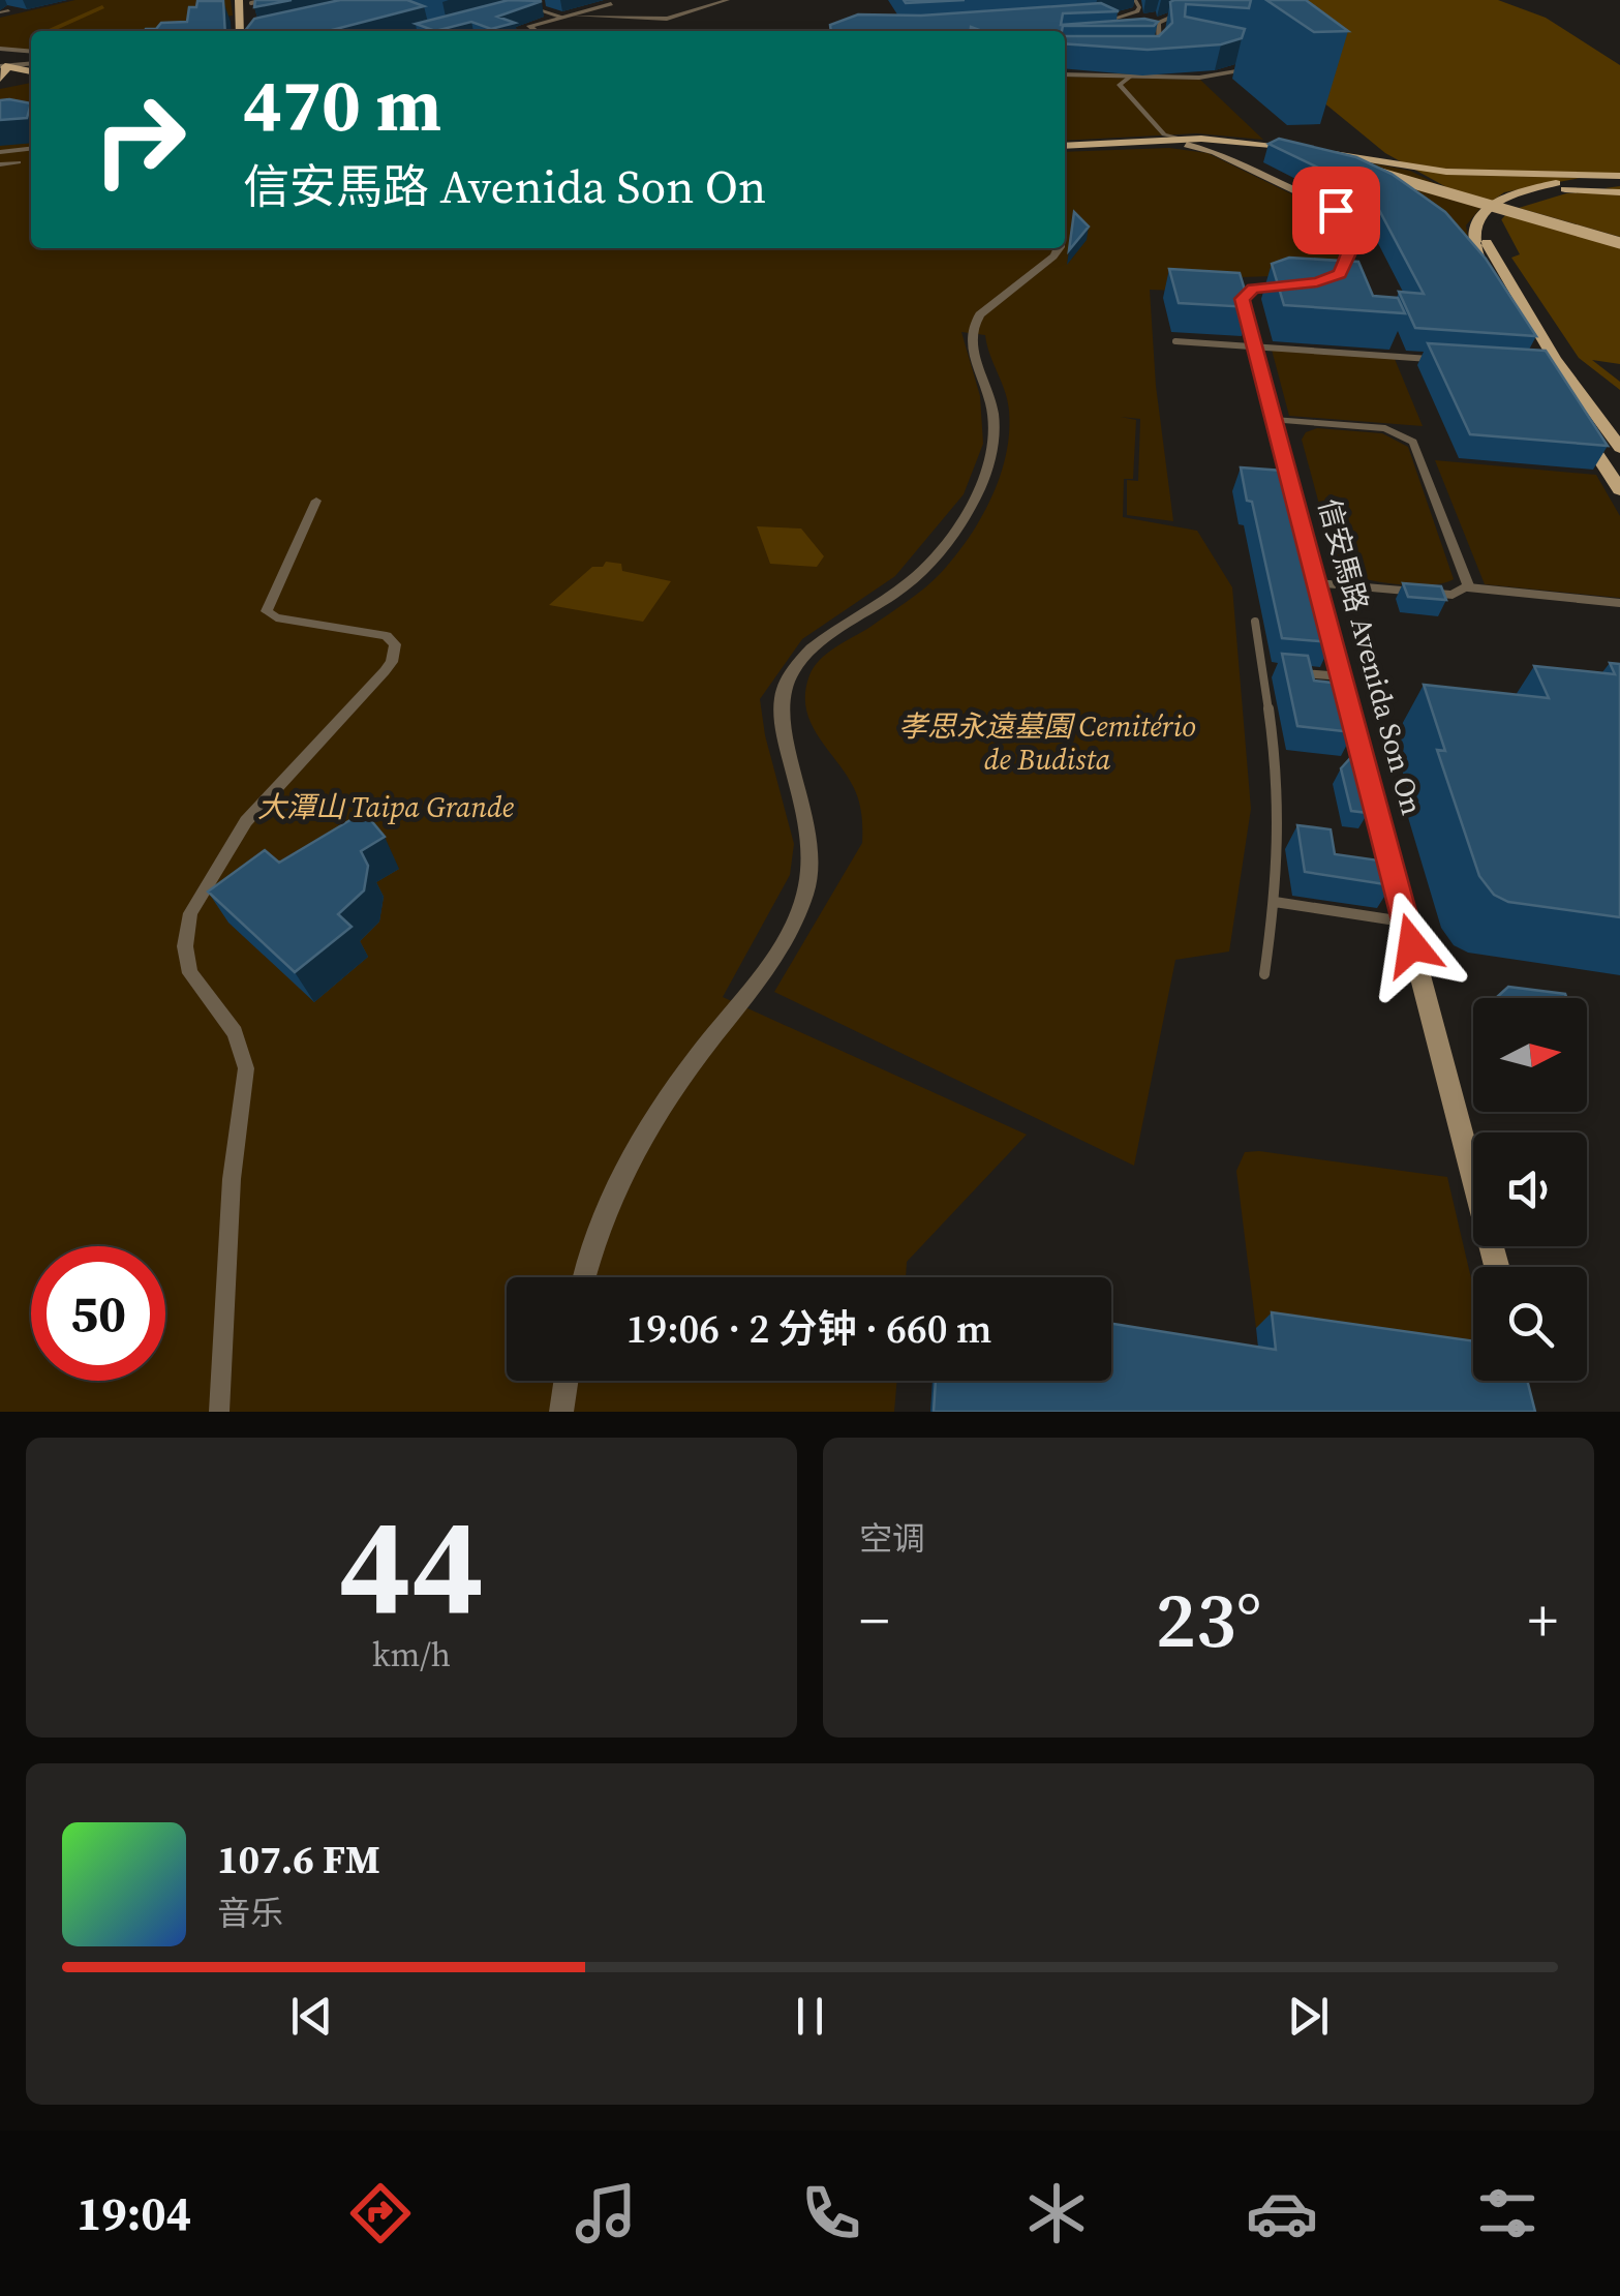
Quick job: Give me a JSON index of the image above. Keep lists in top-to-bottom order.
{
  "streets": {
    "main road": ["信安馬路 Avenida Son On"]
  },
  "parks": ["孝思永遠墓園 Cemitério de Budista", "大潭山 Taipa Grande"],
  "north": "right",
  "page": {
    "turn": ["470 m", "信安馬路 Avenida Son On"],
    "limit": "50",
    "trip": "19:06 · 2 分钟 · 660 m",
    "tile": [
      ["44", "km/h"],
      "空调"
    ],
    "heat": ["−", "23°", "+"],
    "song": ["107.6 FM", "音乐"],
    "tabs": "19:04"
  }
}
